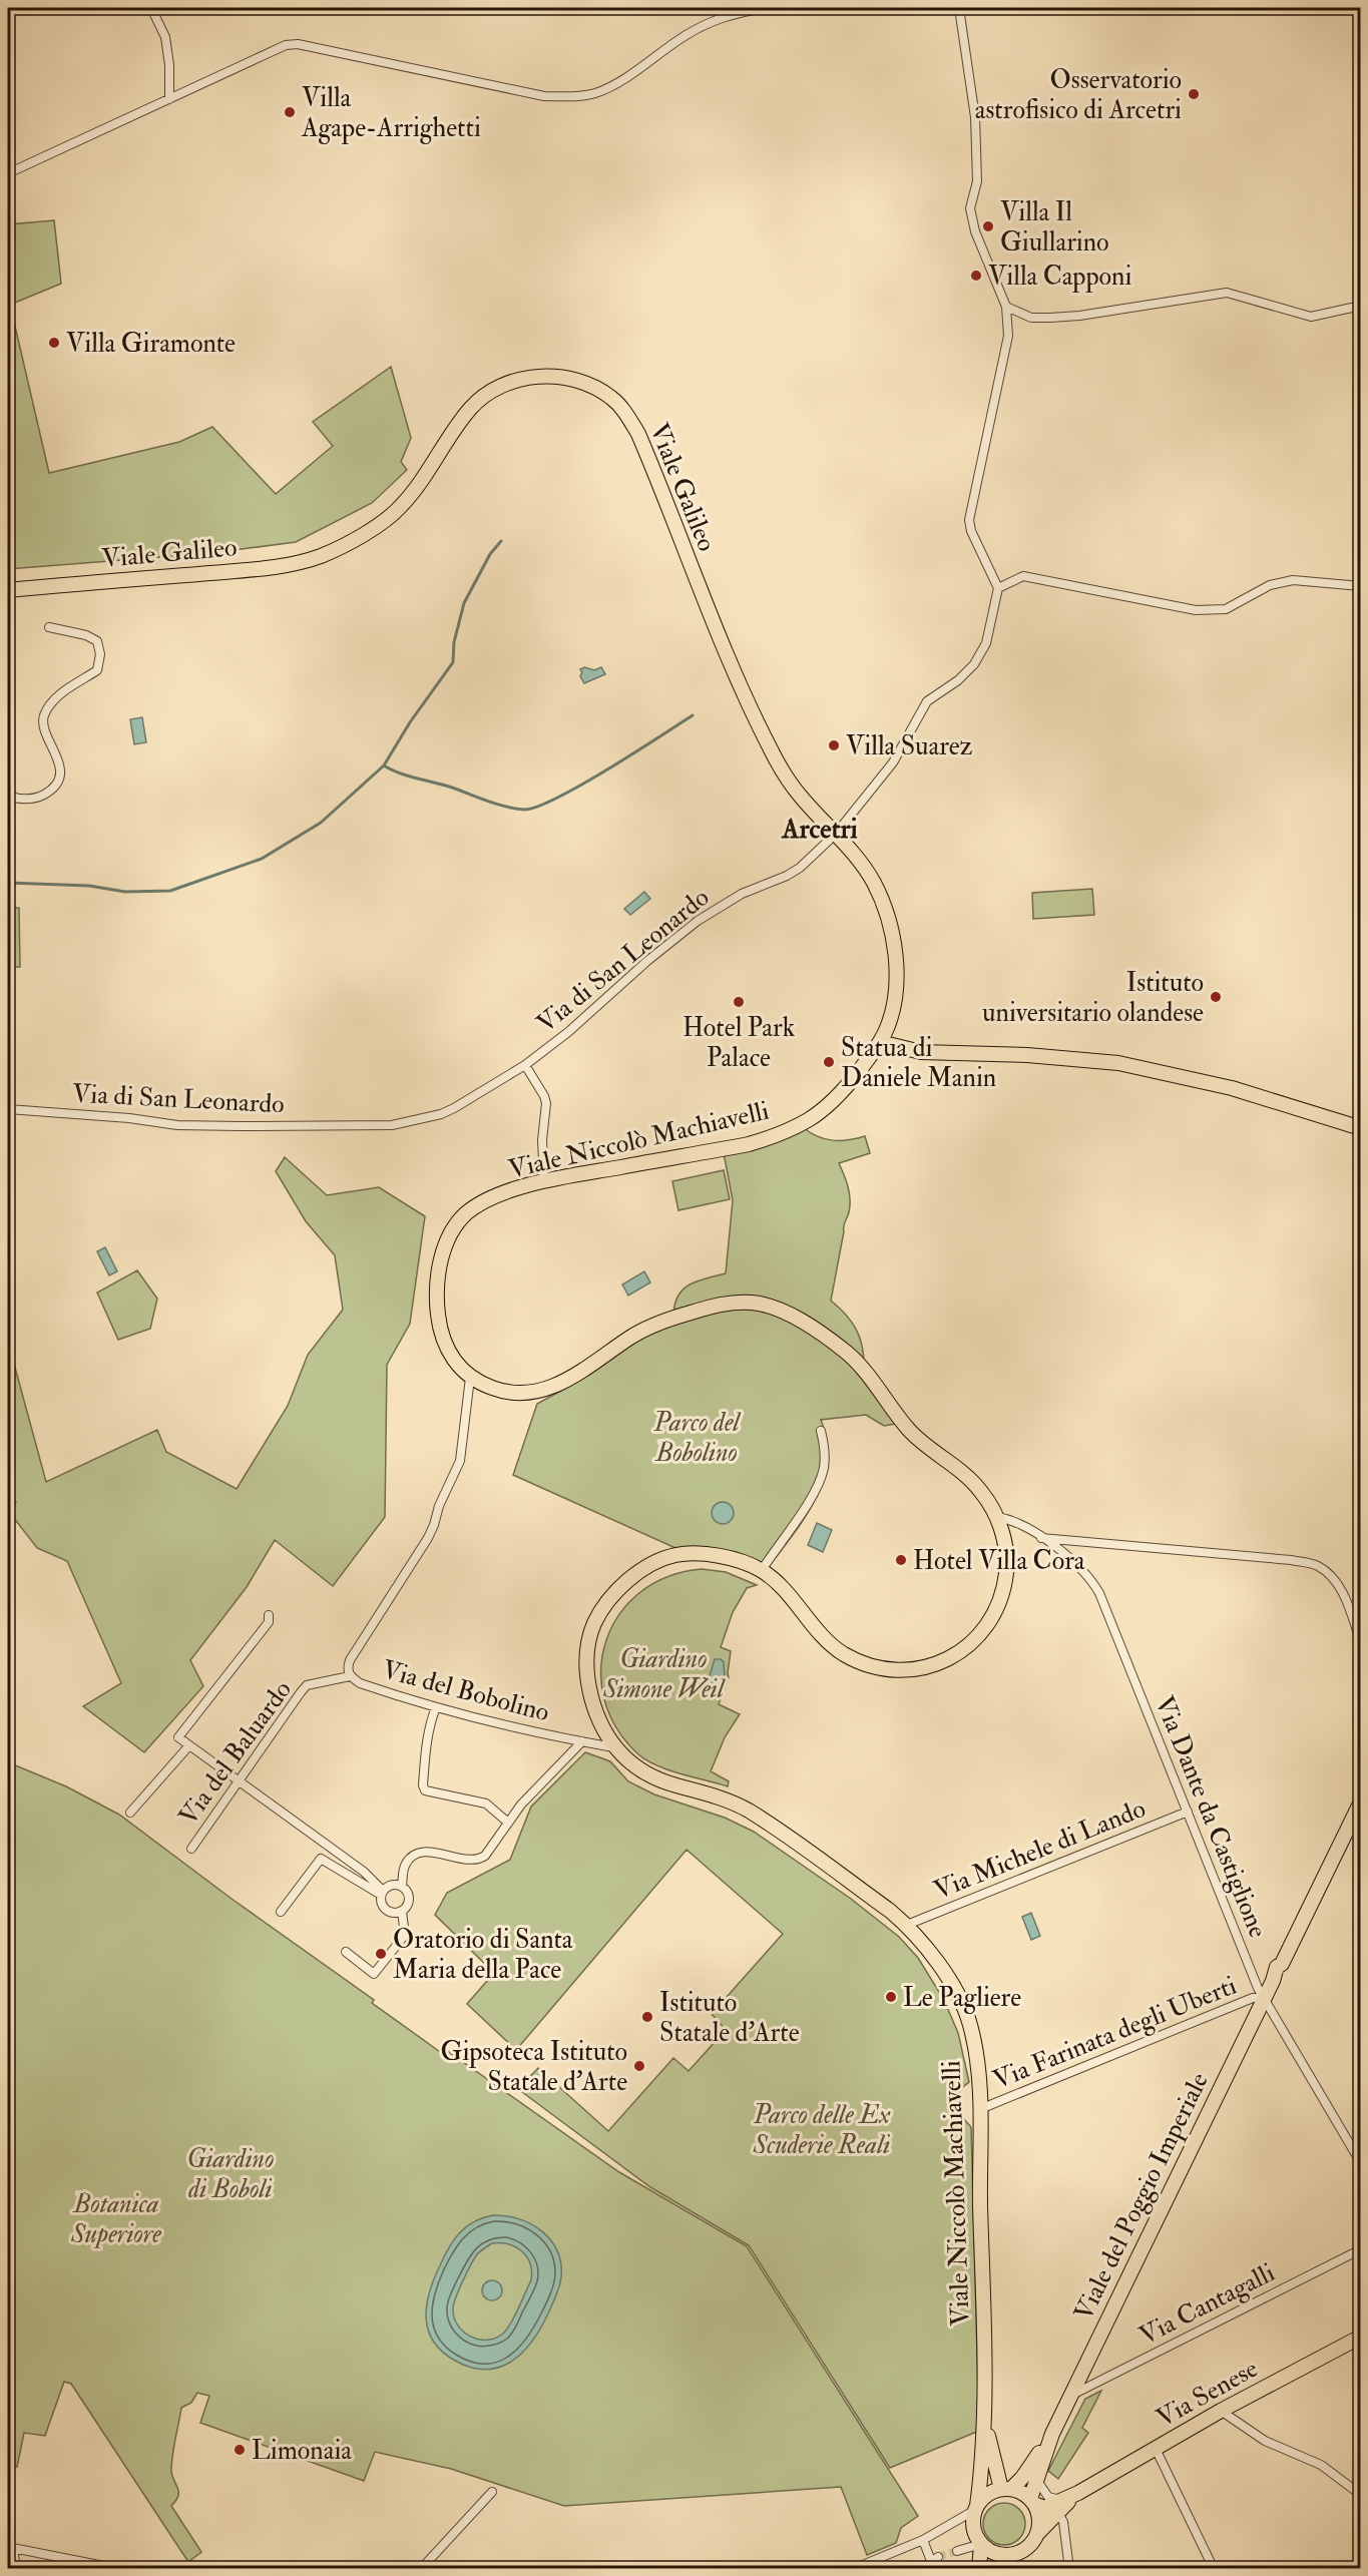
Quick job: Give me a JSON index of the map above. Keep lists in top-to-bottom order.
{
  "streets": {
    "main road": [
      "Viale Galileo",
      "Viale Niccolò Machiavelli",
      "Viale del Poggio Imperiale",
      "Via Senese"
    ],
    "street": [
      "Via di San Leonardo",
      "Via del Bobolino",
      "Via del Baluardo",
      "Via Dante da Castiglione",
      "Via Michele di Lando",
      "Via Farinata degli Uberti",
      "Via Cantagalli"
    ]
  },
  "crossings": [
    ["Viale Galileo", "Via di San Leonardo"],
    ["Viale Galileo", "Viale Niccolò Machiavelli"],
    ["Viale Niccolò Machiavelli", "Via del Bobolino"],
    ["Viale Niccolò Machiavelli", "Via Dante da Castiglione"],
    ["Viale Niccolò Machiavelli", "Via Michele di Lando"],
    ["Viale Niccolò Machiavelli", "Via Farinata degli Uberti"],
    ["Viale Niccolò Machiavelli", "Viale del Poggio Imperiale"],
    ["Viale Niccolò Machiavelli", "Via Senese"],
    ["Via del Bobolino", "Via del Baluardo"],
    ["Via Dante da Castiglione", "Via Michele di Lando"],
    ["Via Dante da Castiglione", "Via Farinata degli Uberti"],
    ["Via Dante da Castiglione", "Viale del Poggio Imperiale"],
    ["Via Farinata degli Uberti", "Viale del Poggio Imperiale"],
    ["Viale del Poggio Imperiale", "Via Cantagalli"],
    ["Viale del Poggio Imperiale", "Via Senese"]
  ],
  "districts": ["Arcetri"],
  "parks": [
    "Parco del Bobolino",
    "Giardino Simone Weil",
    "Parco delle Ex Scuderie Reali",
    "Giardino di Boboli",
    "Botanica Superiore"
  ],
  "places": [
    "Osservatorio astrofisico di Arcetri",
    "Villa Agape-Arrighetti",
    "Villa Il Giullarino",
    "Villa Capponi",
    "Villa Giramonte",
    "Villa Suarez",
    "Istituto universitario olandese",
    "Hotel Park Palace",
    "Statua di Daniele Manin",
    "Hotel Villa Cora",
    "Oratorio di Santa Maria della Pace",
    "Le Pagliere",
    "Istituto Statale d'Arte",
    "Gipsoteca Istituto Statale d'Arte",
    "Limonaia"
  ]
}
